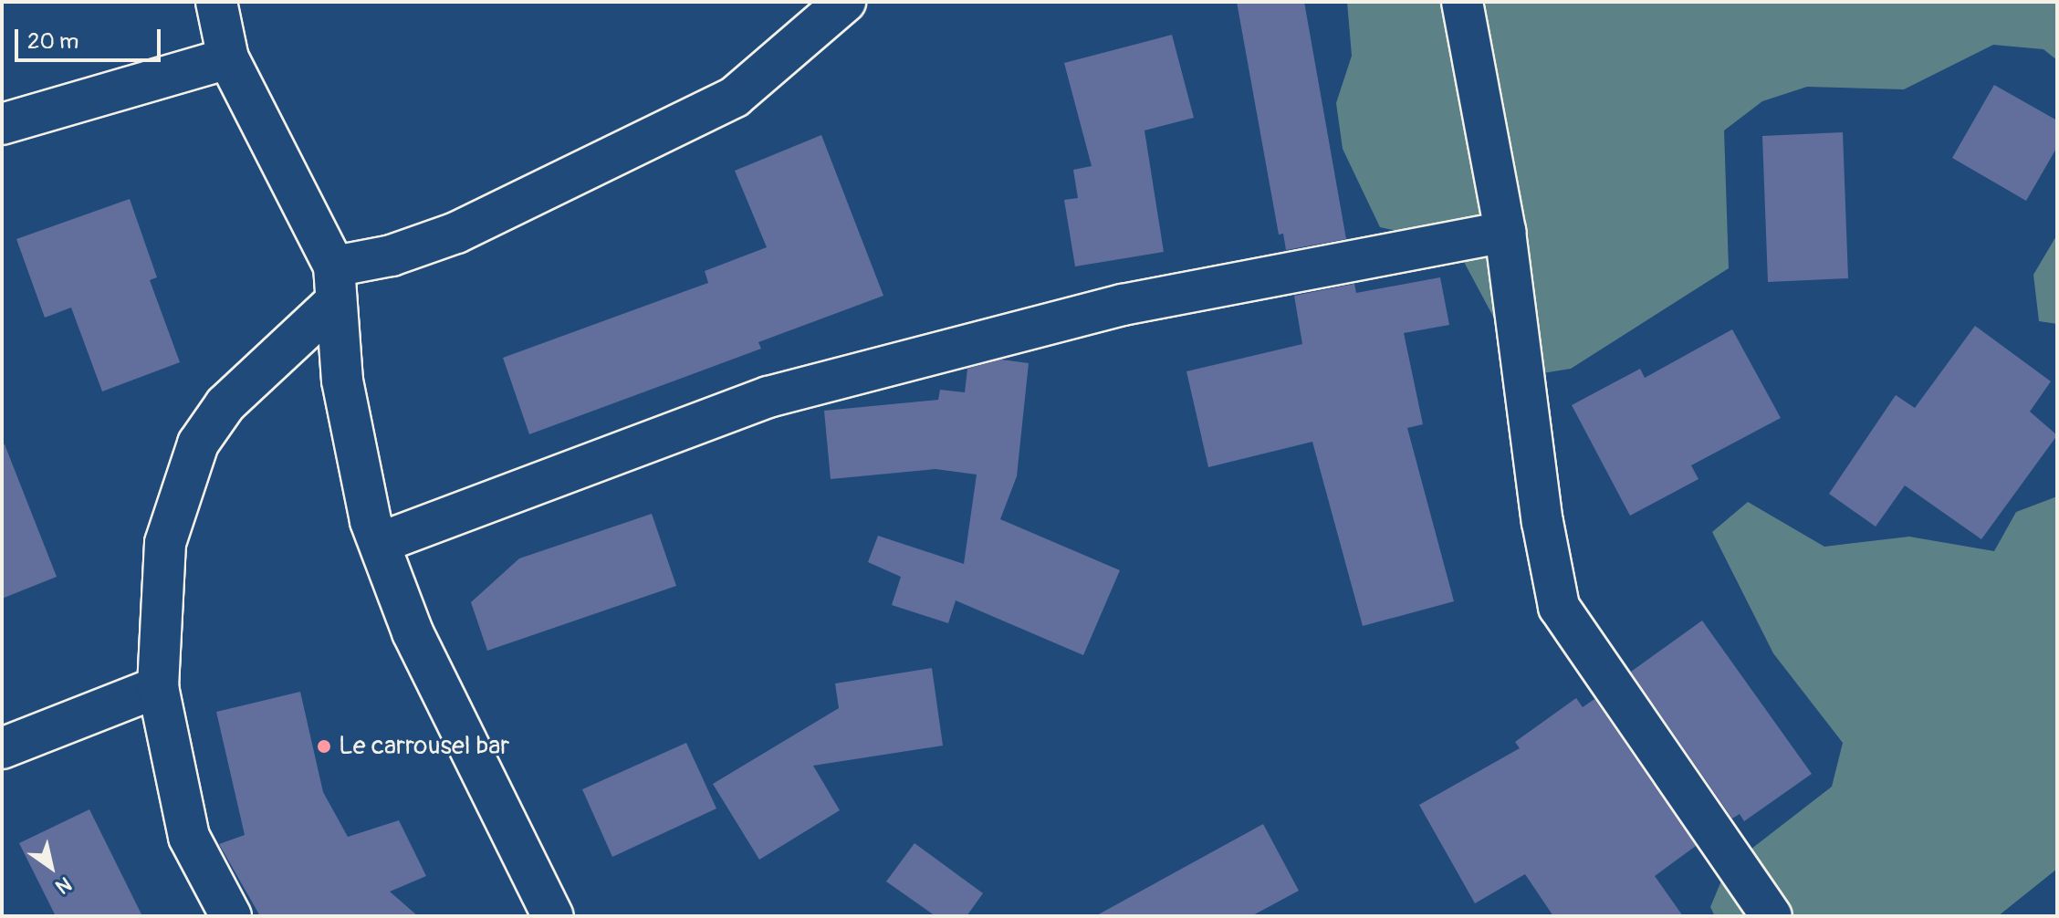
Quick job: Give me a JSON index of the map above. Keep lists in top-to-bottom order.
{
  "places": ["Le carrousel bar"],
  "scale_bar": "20 m",
  "north": "bottom right"
}
